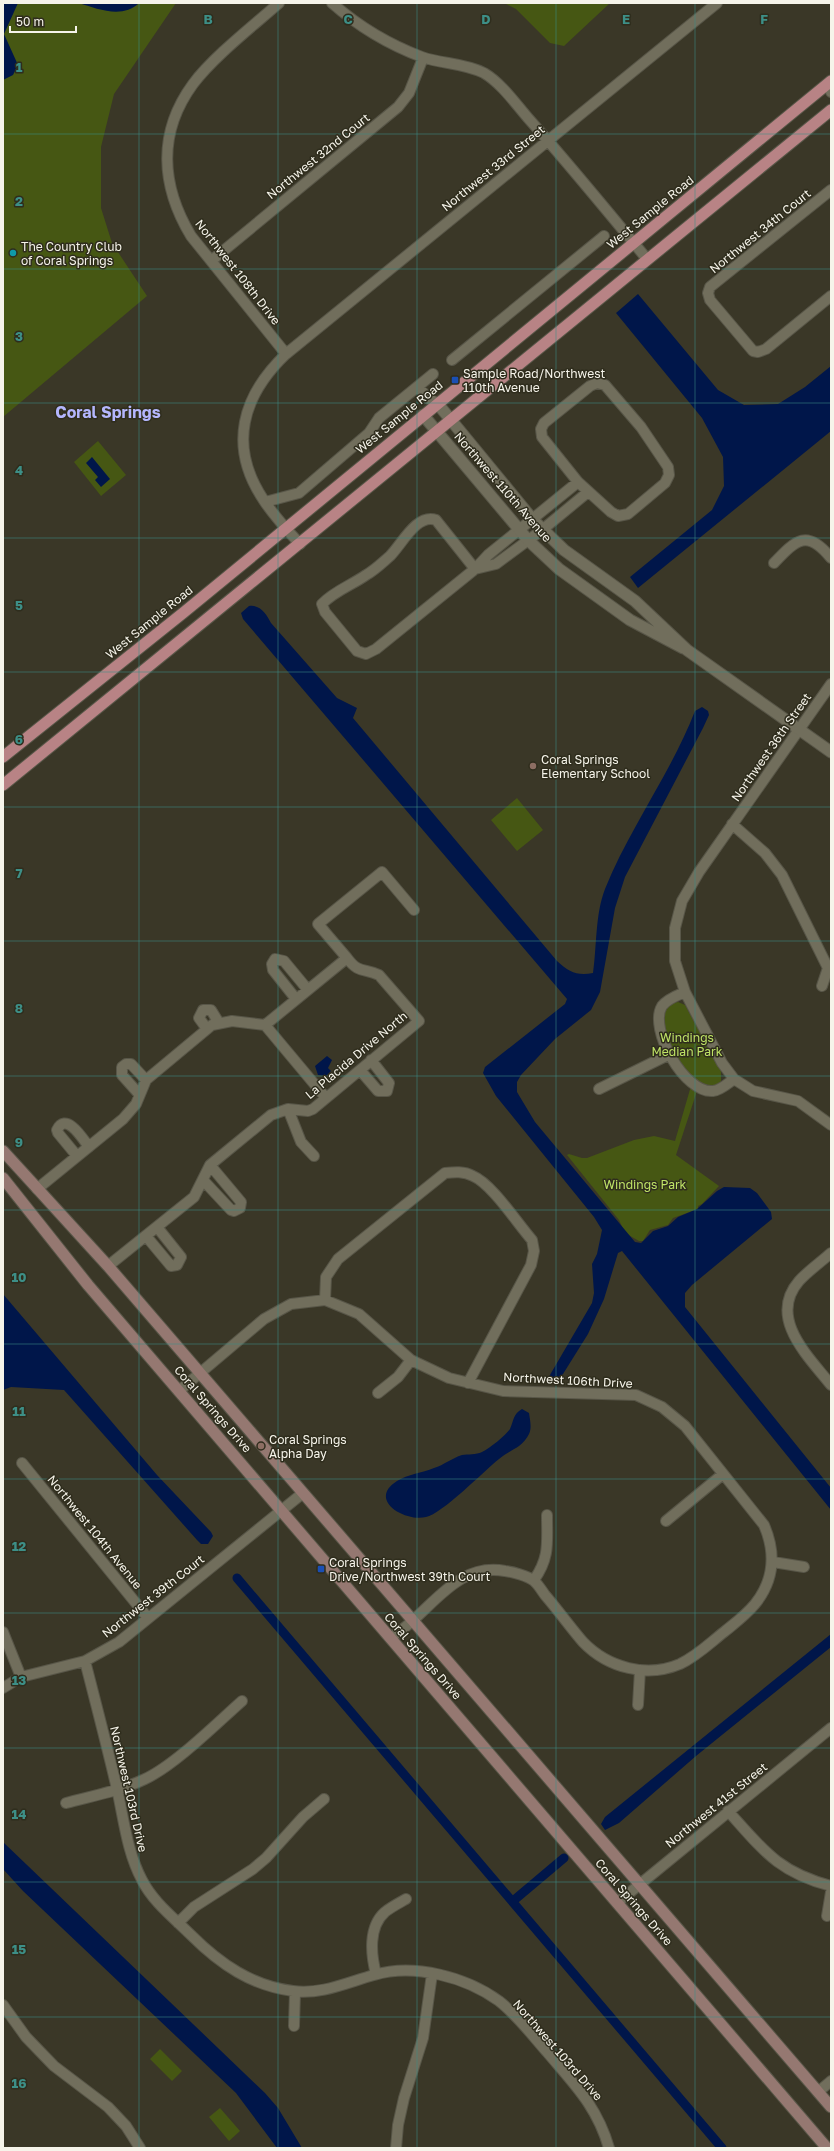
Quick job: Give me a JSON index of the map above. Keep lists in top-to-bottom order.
{
  "streets": {
    "main road": ["West Sample Road", "Coral Springs Drive"],
    "street": [
      "Northwest 32nd Court",
      "Northwest 33rd Street",
      "Northwest 34th Court",
      "Northwest 108th Drive",
      "Northwest 110th Avenue",
      "Northwest 36th Street",
      "La Placida Drive North",
      "Northwest 106th Drive",
      "Northwest 104th Avenue",
      "Northwest 39th Court",
      "Northwest 103rd Drive",
      "Northwest 41st Street"
    ]
  },
  "crossings": [
    ["Northwest 32nd Court", "Northwest 108th Drive"],
    ["Northwest 33rd Street", "Northwest 108th Drive"],
    ["West Sample Road", "Northwest 110th Avenue"],
    ["Northwest 110th Avenue", "Northwest 36th Street"],
    ["La Placida Drive North", "Coral Springs Drive"],
    ["Coral Springs Drive", "Northwest 39th Court"],
    ["Coral Springs Drive", "Northwest 41st Street"],
    ["Northwest 104th Avenue", "Northwest 39th Court"],
    ["Northwest 39th Court", "Northwest 103rd Drive"]
  ],
  "districts": ["Coral Springs"],
  "parks": ["Windings Median Park", "Windings Park"],
  "places": {
    "other": ["The Country Club of Coral Springs", "Coral Springs Elementary School", "Coral Springs Alpha Day"],
    "transit": ["Sample Road/Northwest 110th Avenue", "Coral Springs Drive/Northwest 39th Court"]
  },
  "scale_bar": "50 m",
  "grid": {
    "columns": [
      "B",
      "C",
      "D",
      "E",
      "F"
    ],
    "rows": [
      "1",
      "2",
      "3",
      "4",
      "5",
      "6",
      "7",
      "8",
      "9",
      "10",
      "11",
      "12",
      "13",
      "14",
      "15",
      "16"
    ]
  }
}
